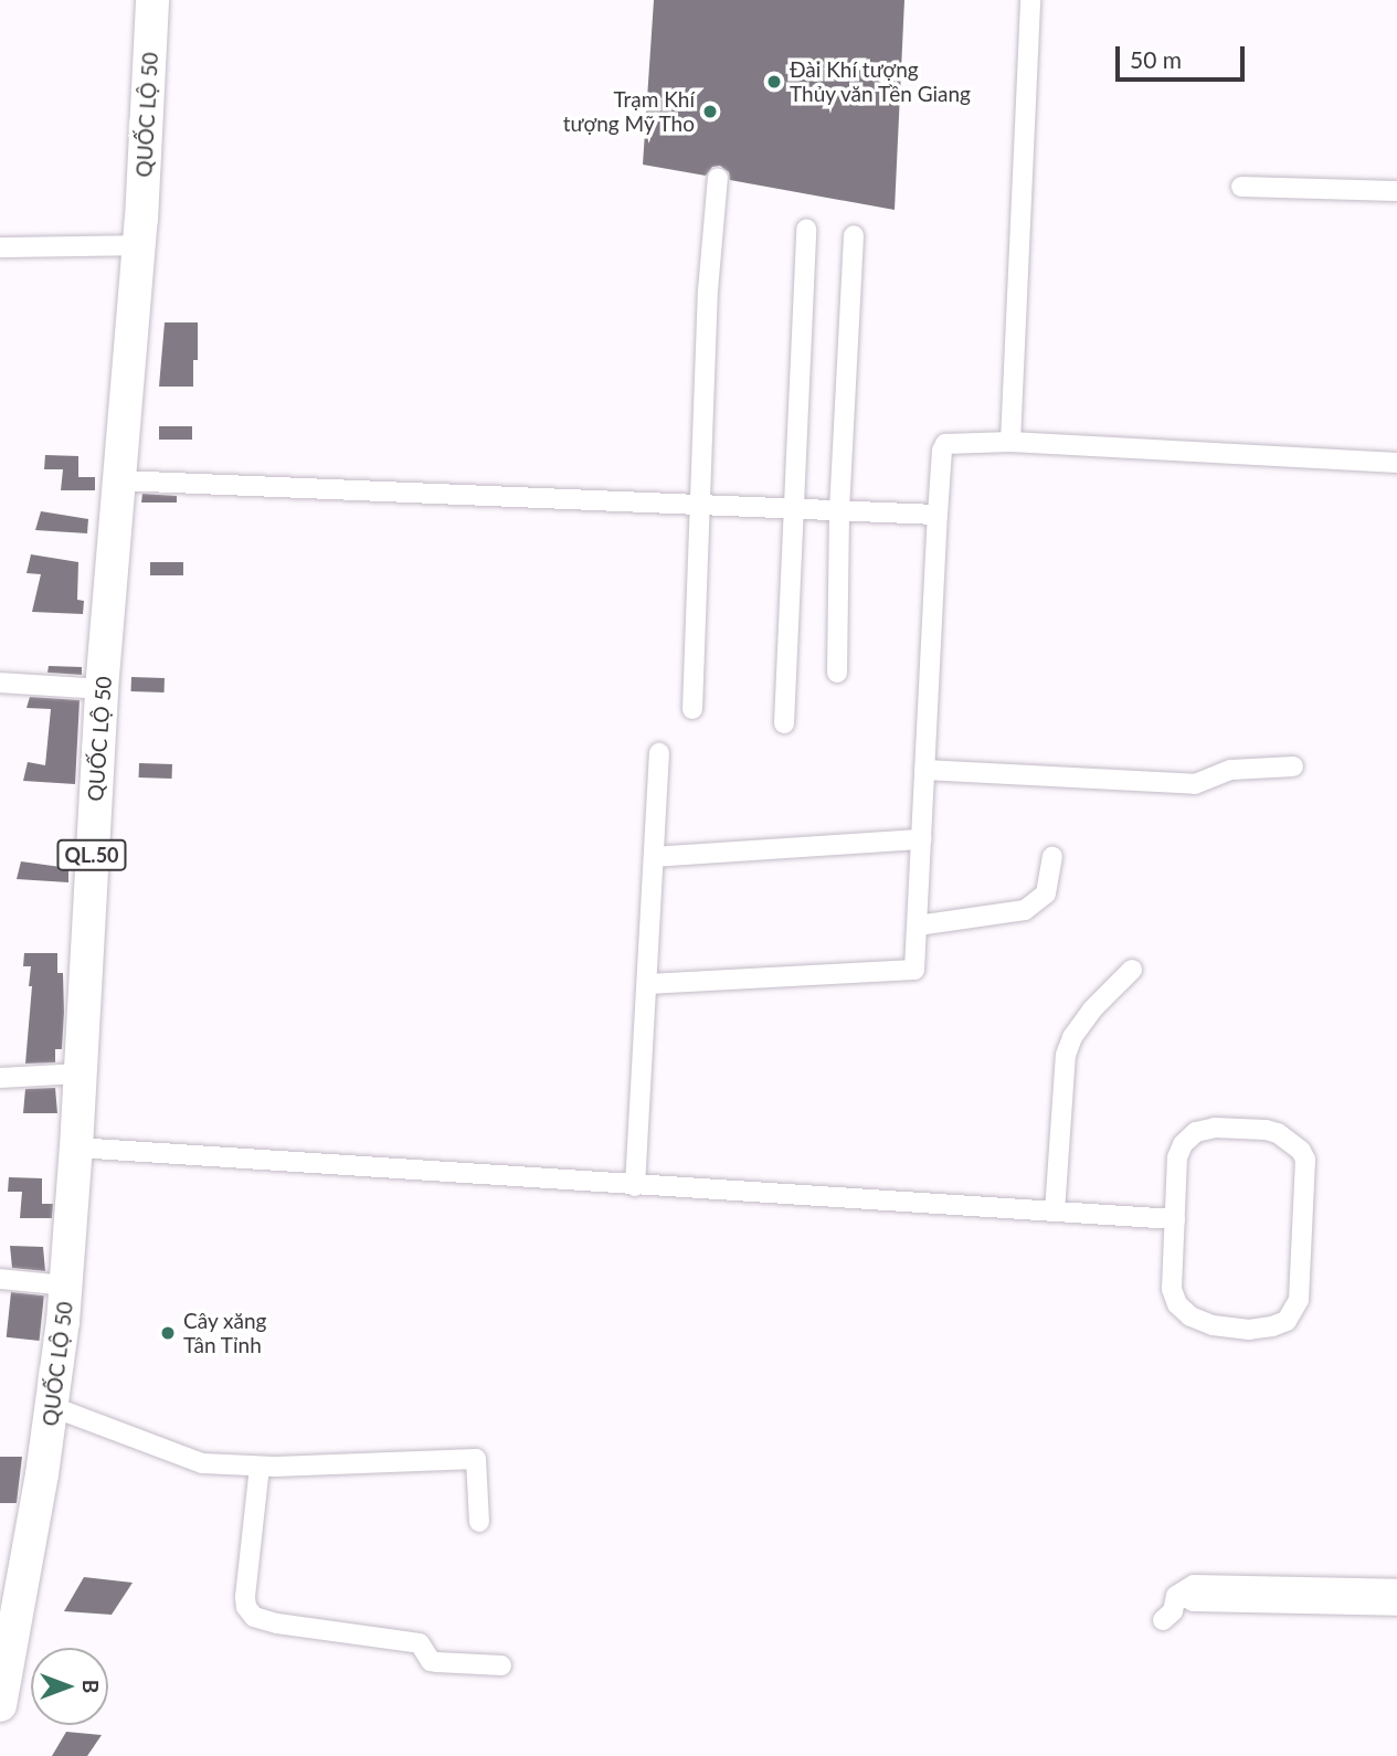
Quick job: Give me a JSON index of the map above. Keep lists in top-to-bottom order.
{
  "streets": {
    "highway": ["QUỐC LỘ 50", "QL.50"]
  },
  "places": ["Đài Khí tượng Thủy văn Tền Giang", "Trạm Khí tượng Mỹ Tho", "Cây xăng Tân Tỉnh"],
  "scale_bar": "50 m",
  "north": "right"
}
